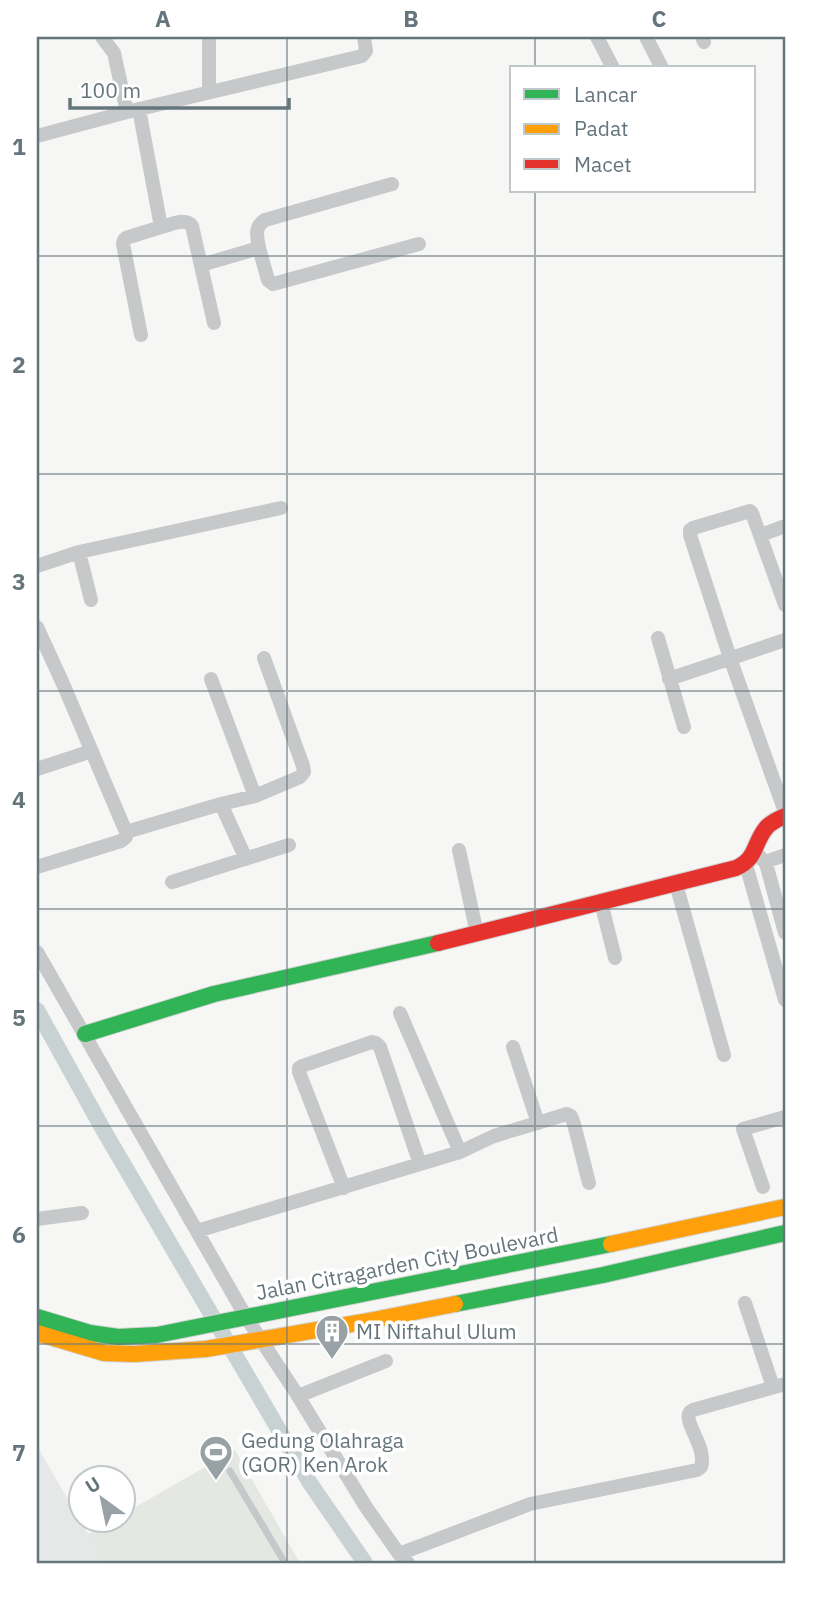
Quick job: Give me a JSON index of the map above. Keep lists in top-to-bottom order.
{
  "streets": {
    "main road": ["Jalan Citragarden City Boulevard"]
  },
  "places": {
    "building": ["MI Niftahul Ulum"],
    "sports": ["Gedung Olahraga (GOR) Ken Arok"]
  },
  "legend": ["Lancar", "Padat", "Macet"],
  "scale_bar": "100 m",
  "north": "top left",
  "grid": {
    "columns": ["A", "B", "C"],
    "rows": [
      "1",
      "2",
      "3",
      "4",
      "5",
      "6",
      "7"
    ]
  }
}
